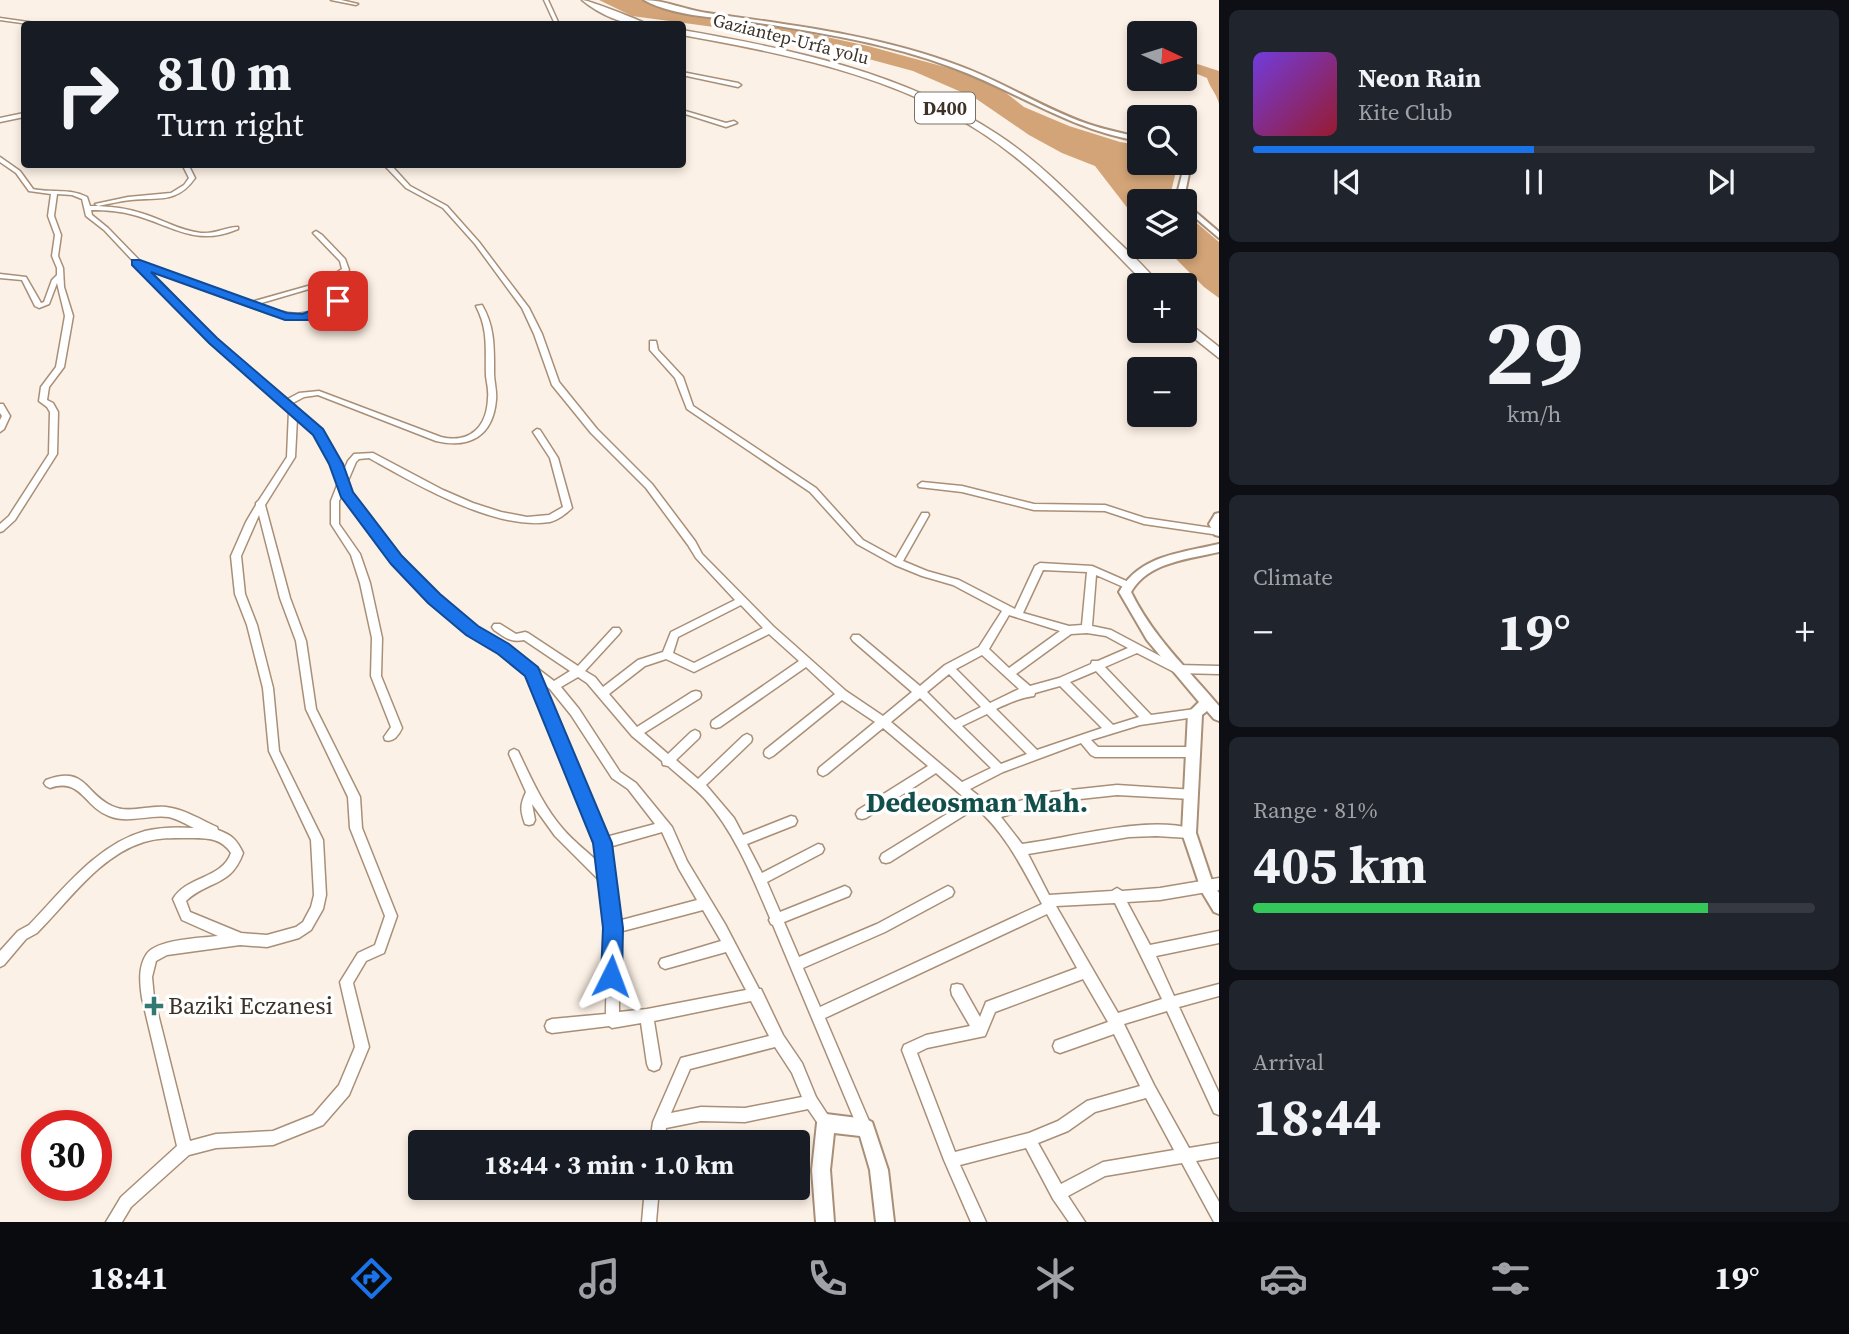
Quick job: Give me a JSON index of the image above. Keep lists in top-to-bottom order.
{
  "streets": {
    "highway": ["Gaziantep-Urfa yolu", "D400"]
  },
  "districts": ["Dedeosman Mah."],
  "places": {
    "health": ["Baziki Eczanesi"]
  },
  "north": "right",
  "page": {
    "map_buttons": ["+", "−"],
    "turn": ["810 m", "Turn right"],
    "song": ["Neon Rain", "Kite Club"],
    "tile": [
      ["29", "km/h"],
      "Climate",
      ["Range · 81%", "405 km"],
      ["Arrival", "18:44"]
    ],
    "heat": ["−", "19°", "+"],
    "limit": "30",
    "trip": "18:44 · 3 min · 1.0 km",
    "tabs": ["18:41", "19°"]
  }
}
